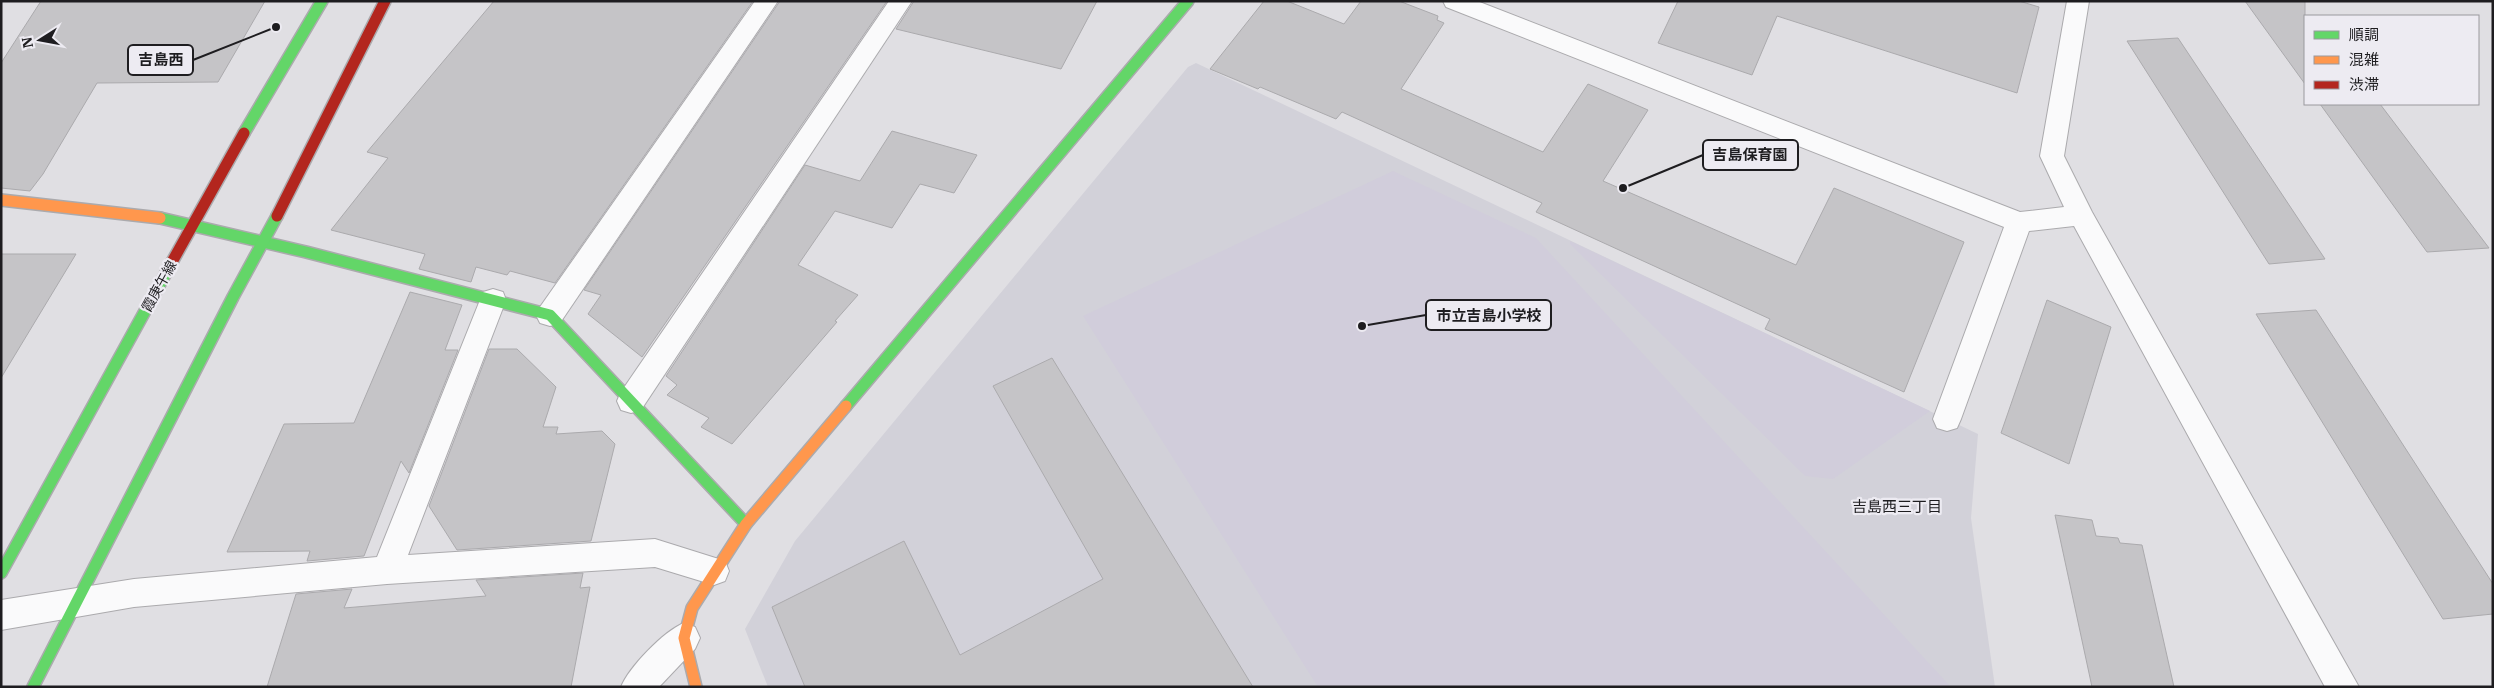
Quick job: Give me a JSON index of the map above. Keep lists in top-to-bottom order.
{
  "streets": {
    "street": ["霞庚午線"]
  },
  "districts": ["吉島西三丁目"],
  "places": ["吉島西", "吉島保育園", "市立吉島小学校"],
  "legend": ["順調", "混雑", "渋滞"],
  "north": "left"
}
